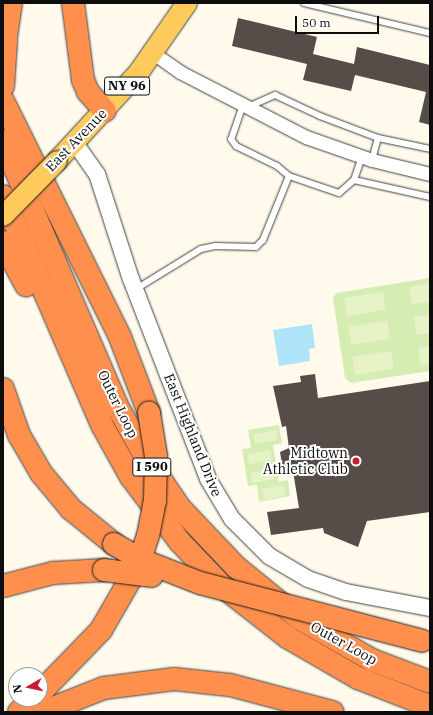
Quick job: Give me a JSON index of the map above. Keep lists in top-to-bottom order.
{
  "streets": {
    "highway": ["Outer Loop", "I 590"],
    "main road": ["NY 96", "East Avenue"],
    "street": ["East Highland Drive"]
  },
  "crossings": [
    ["East Avenue", "East Highland Drive"]
  ],
  "places": ["Midtown Athletic Club"],
  "scale_bar": "50 m",
  "north": "left"
}
